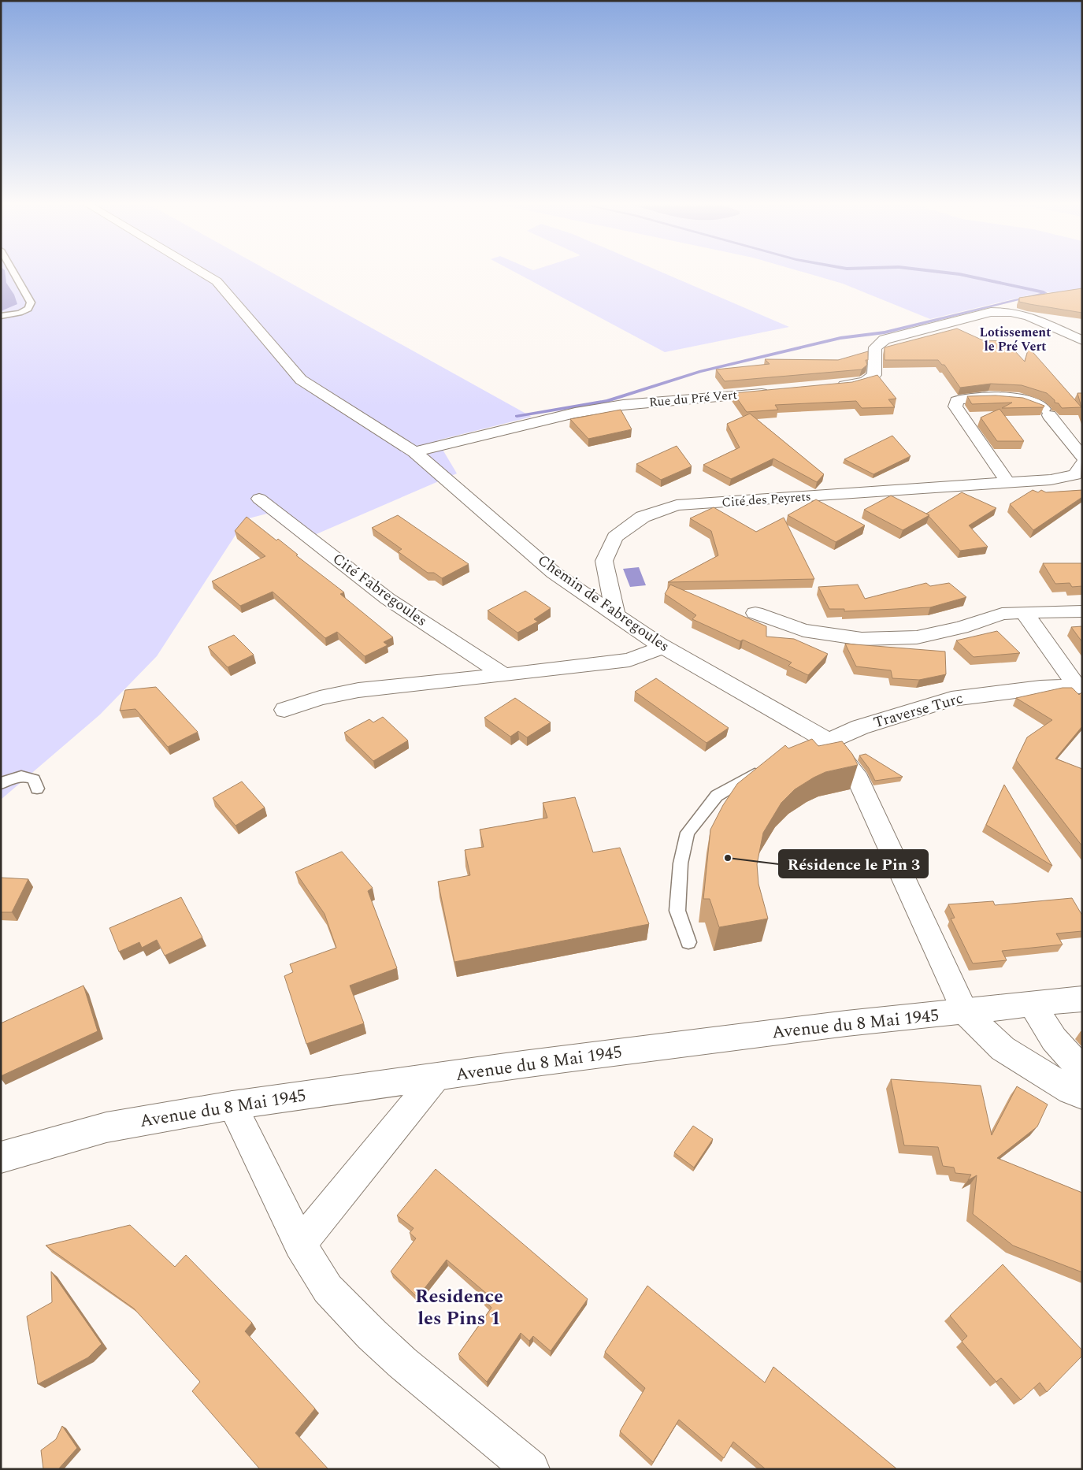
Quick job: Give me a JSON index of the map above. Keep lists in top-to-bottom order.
{
  "streets": {
    "street": [
      "Rue du Pré Vert",
      "Cité des Peyrets",
      "Cité Fabregoules",
      "Chemin de Fabregoules",
      "Traverse Turc",
      "Avenue du 8 Mai 1945"
    ]
  },
  "crossings": [
    ["Rue du Pré Vert", "Chemin de Fabregoules"],
    ["Cité des Peyrets", "Chemin de Fabregoules"],
    ["Chemin de Fabregoules", "Traverse Turc"],
    ["Chemin de Fabregoules", "Avenue du 8 Mai 1945"]
  ],
  "districts": ["Lotissement le Pré Vert", "Residence les Pins 1"],
  "places": ["Résidence le Pin 3"]
}
